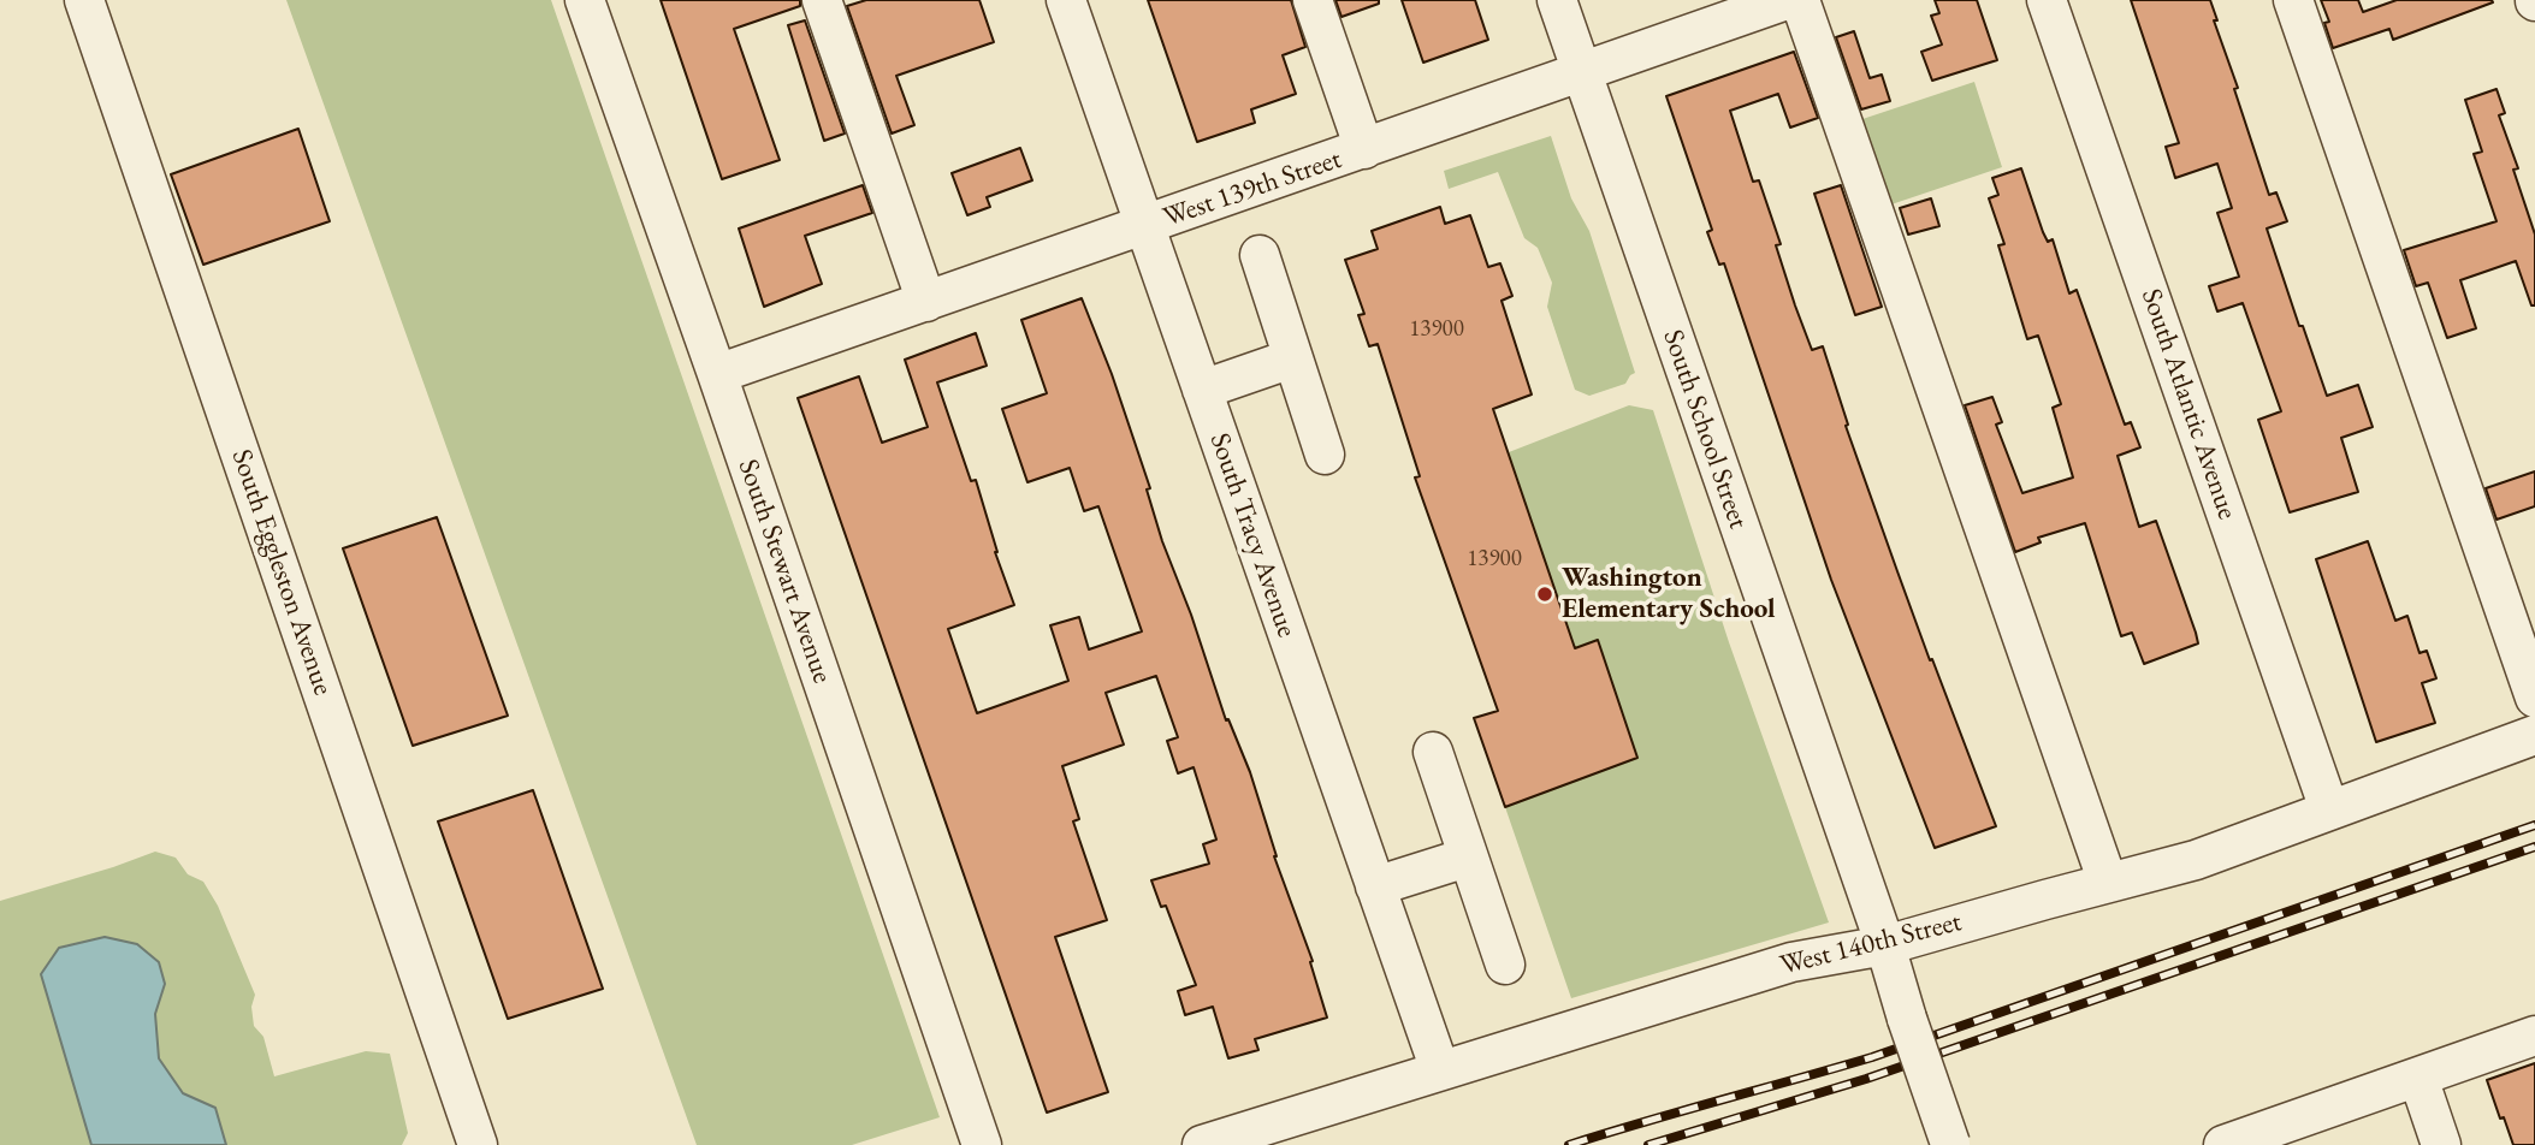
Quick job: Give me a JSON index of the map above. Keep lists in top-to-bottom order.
{
  "streets": {
    "street": [
      "West 139th Street",
      "South Atlantic Avenue",
      "South School Street",
      "South Tracy Avenue",
      "South Stewart Avenue",
      "South Eggleston Avenue",
      "West 140th Street"
    ]
  },
  "crossings": [
    ["West 139th Street", "South School Street"],
    ["West 139th Street", "South Tracy Avenue"],
    ["West 139th Street", "South Stewart Avenue"],
    ["South Atlantic Avenue", "West 140th Street"],
    ["South School Street", "West 140th Street"],
    ["South Tracy Avenue", "West 140th Street"]
  ],
  "places": ["Washington Elementary School"],
  "house_numbers": ["13900", "13900"]
}
